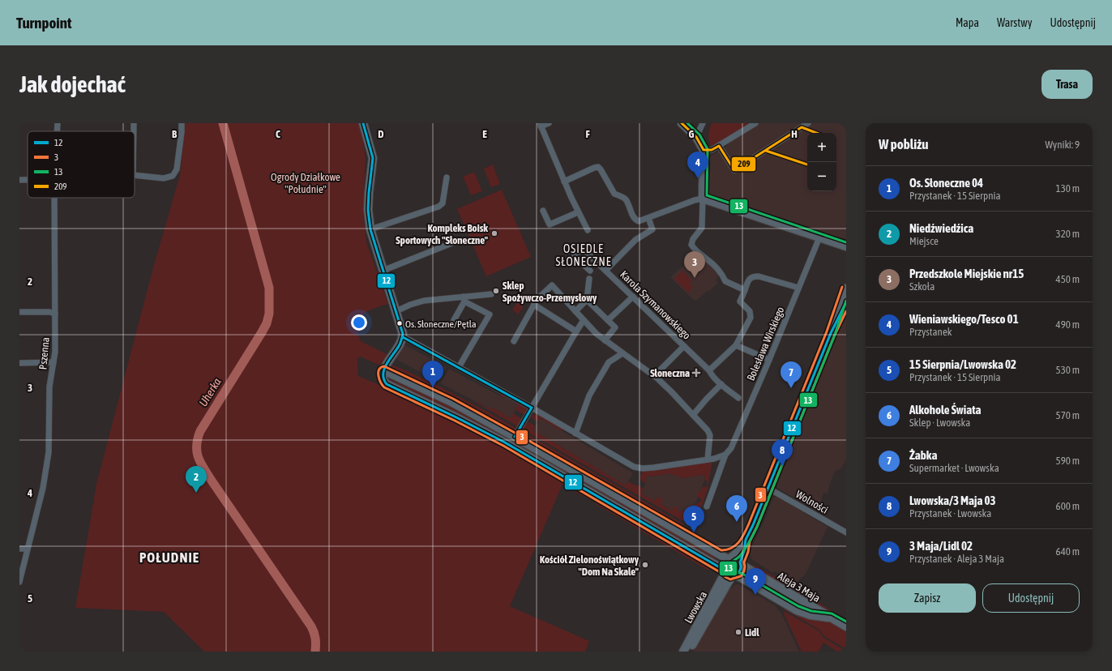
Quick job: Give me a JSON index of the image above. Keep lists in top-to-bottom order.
{
  "streets": {
    "street": [
      "Karola Szymanowskiego",
      "Bolesława Wirskiego",
      "Pszenna",
      "Wolności",
      "Aleja 3 Maja",
      "Lwowska"
    ]
  },
  "crossings": [
    ["Aleja 3 Maja", "Lwowska"]
  ],
  "districts": ["OSIEDLE SŁONECZNE", "POŁUDNIE"],
  "water": ["Uherka"],
  "parks": ["Ogrody Działkowe \"Południe\""],
  "places": {
    "other": [
      "Kompleks Boisk Sportowych \"Słoneczne\"",
      "Sklep Spożywczo-Przemysłowy",
      "Os. Słoneczne/Pętla",
      "Kościół Zielonoświątkowy \"Dom Na Skale\"",
      "Lidl"
    ],
    "health": ["Słoneczna"]
  },
  "lines": [
    "transit line 12",
    "transit line 13",
    "transit line 209",
    "transit line 3"
  ],
  "legend": [
    "12",
    "3",
    "13",
    "209"
  ],
  "page": {
    "header": "Turnpoint",
    "nav": ["Mapa", "Warstwy", "Udostępnij"],
    "buttons": [
      "Trasa",
      ["Zapisz", "Udostępnij"]
    ],
    "title": "Jak dojechać",
    "heading": ["W pobliżu", "Wyniki: 9"],
    "map_buttons": ["+", "−"],
    "pins": [
      "4",
      "3",
      "1",
      "7",
      "8",
      "2",
      "6",
      "5",
      "9"
    ],
    "list": [
      {
        "mark": "1",
        "name": "Os. Słoneczne 04",
        "note": "Przystanek · 15 Sierpnia",
        "value": "130 m"
      },
      {
        "mark": "2",
        "name": "Niedźwiedźica",
        "note": "Miejsce",
        "value": "320 m"
      },
      {
        "mark": "3",
        "name": "Przedszkole Miejskie nr15",
        "note": "Szkoła",
        "value": "450 m"
      },
      {
        "mark": "4",
        "name": "Wieniawskiego/Tesco 01",
        "note": "Przystanek",
        "value": "490 m"
      },
      {
        "mark": "5",
        "name": "15 Sierpnia/Lwowska 02",
        "note": "Przystanek · 15 Sierpnia",
        "value": "530 m"
      },
      {
        "mark": "6",
        "name": "Alkohole Świata",
        "note": "Sklep · Lwowska",
        "value": "570 m"
      },
      {
        "mark": "7",
        "name": "Żabka",
        "note": "Supermarket · Lwowska",
        "value": "590 m"
      },
      {
        "mark": "8",
        "name": "Lwowska/3 Maja 03",
        "note": "Przystanek · Lwowska",
        "value": "600 m"
      },
      {
        "mark": "9",
        "name": "3 Maja/Lidl 02",
        "note": "Przystanek · Aleja 3 Maja",
        "value": "640 m"
      }
    ]
  },
  "grid": {
    "columns": [
      "B",
      "C",
      "D",
      "E",
      "F",
      "G",
      "H"
    ],
    "rows": [
      "2",
      "3",
      "4",
      "5"
    ]
  }
}
